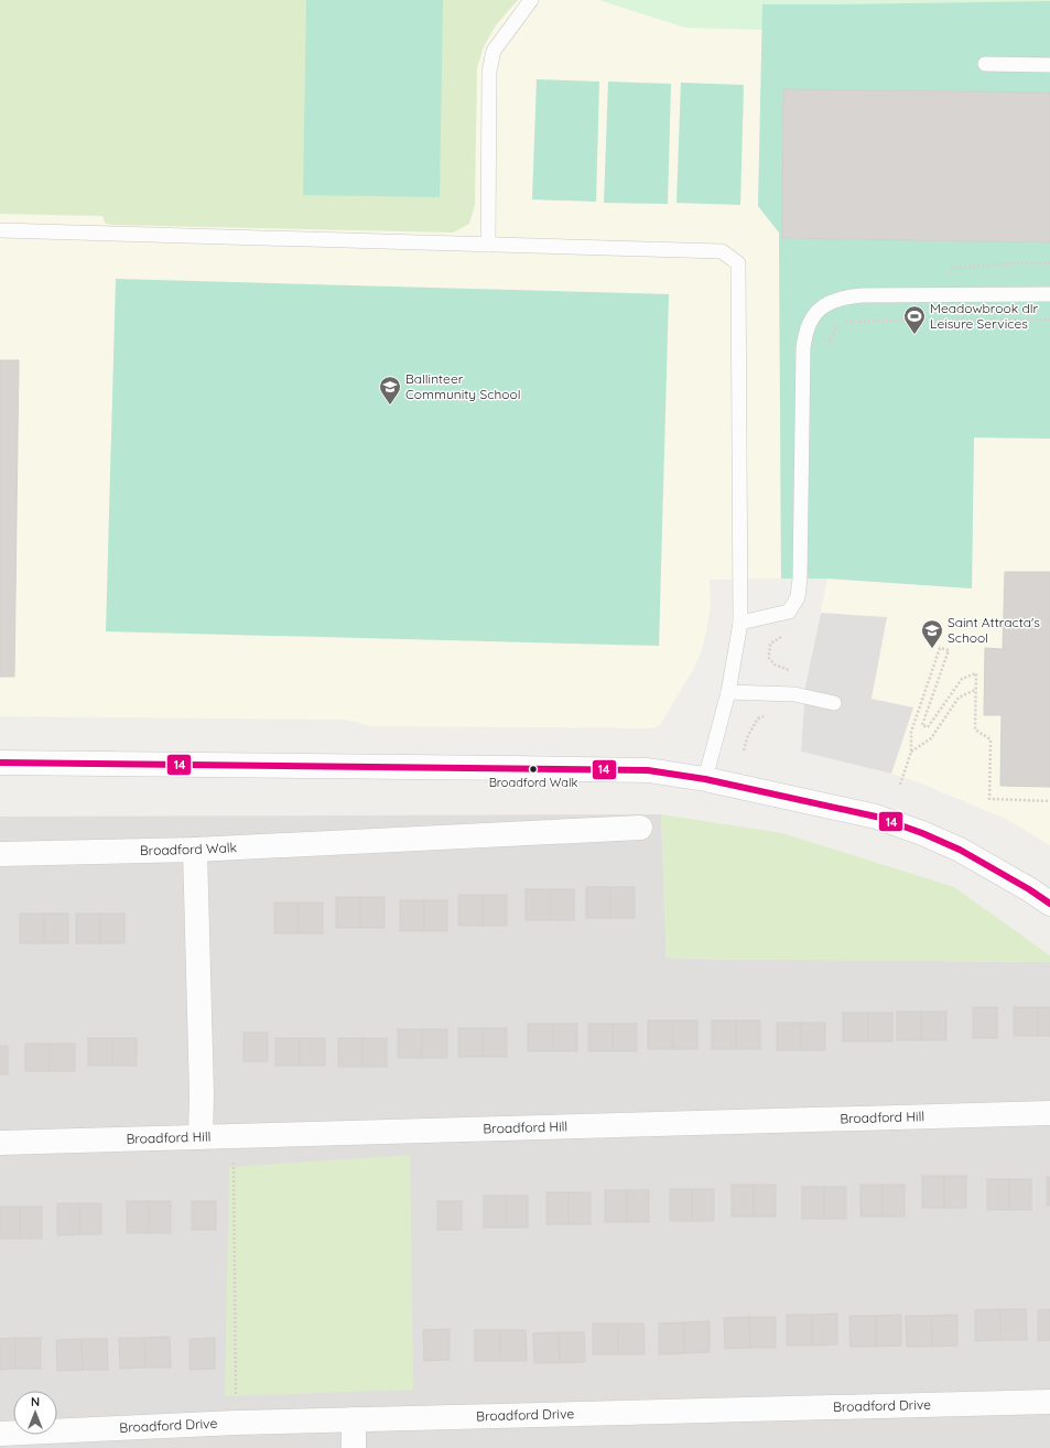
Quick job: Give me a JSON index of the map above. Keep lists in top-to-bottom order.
{
  "streets": {
    "street": ["Broadford Walk", "Broadford Hill", "Broadford Drive"]
  },
  "places": {
    "sports": ["Meadowbrook dlr Leisure Services"],
    "school or university": ["Ballinteer Community School", "Saint Attracta's School"],
    "other": ["Broadford Walk"]
  },
  "lines": ["transit line 14"],
  "north": "top"
}
